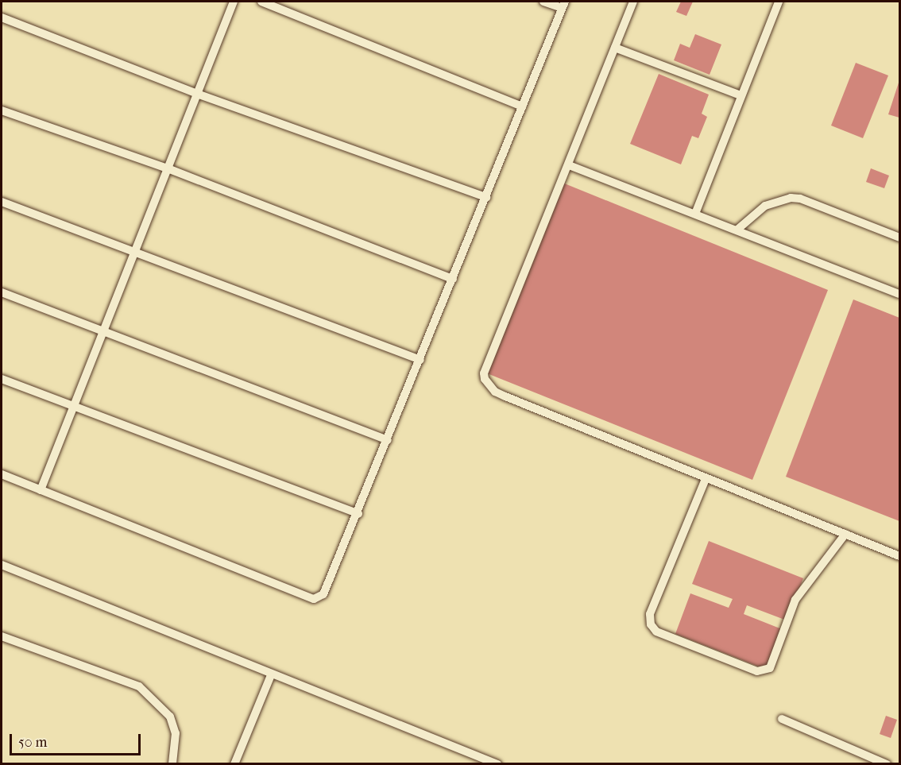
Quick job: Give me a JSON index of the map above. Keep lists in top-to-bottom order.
{
  "scale_bar": "50 m"
}
